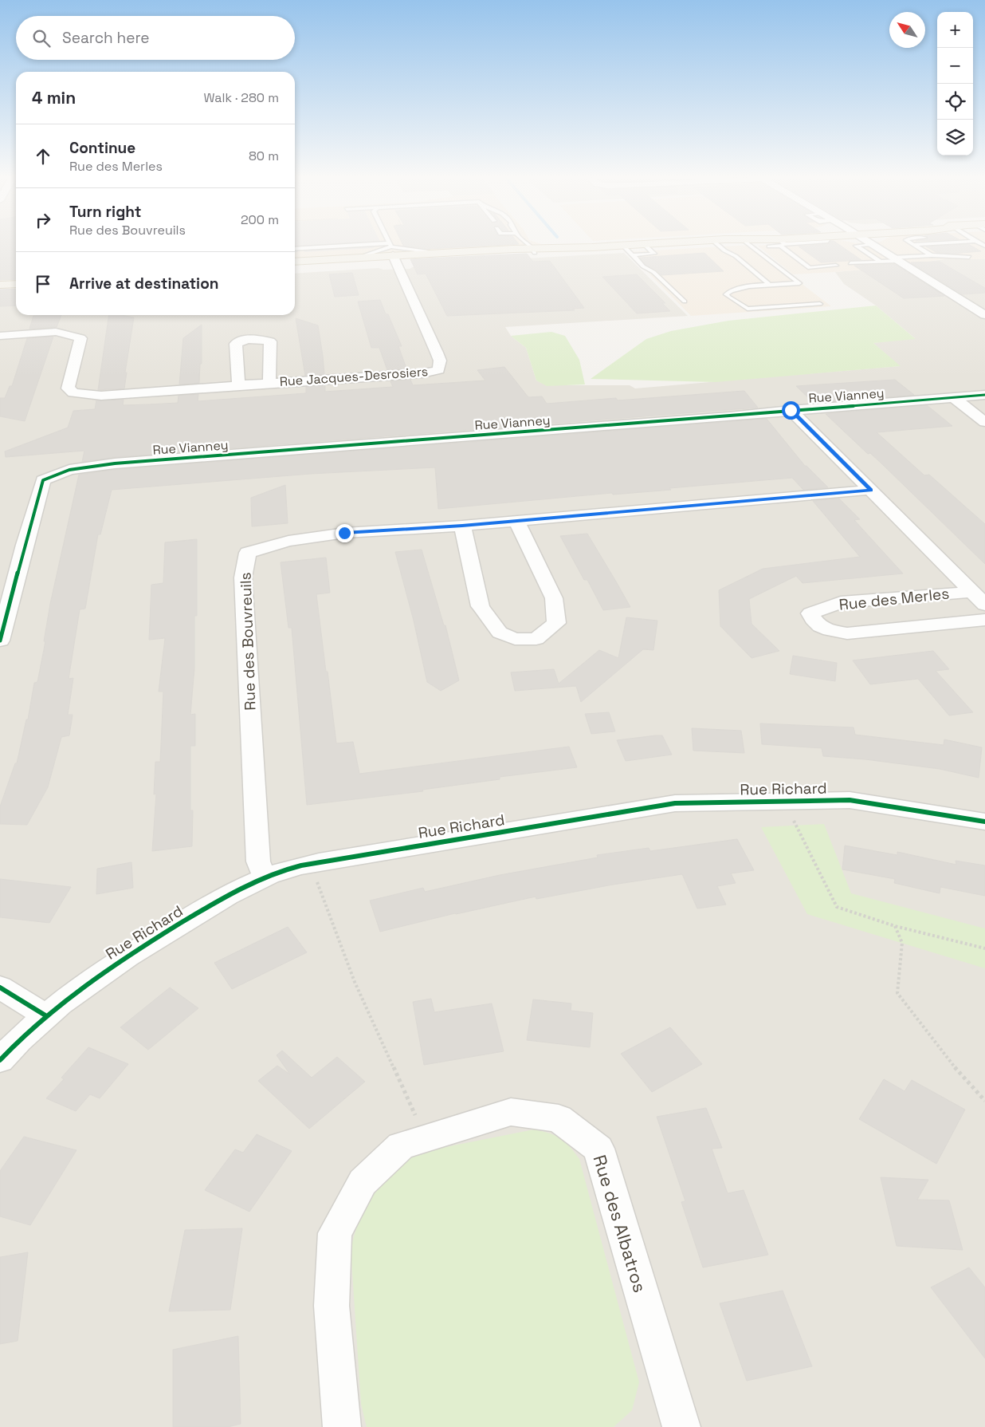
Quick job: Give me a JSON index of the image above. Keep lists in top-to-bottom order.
{
  "streets": {
    "street": [
      "Rue Jacques-Desrosiers",
      "Rue Vianney",
      "Rue des Merles",
      "Rue des Bouvreuils",
      "Rue Richard",
      "Rue des Albatros"
    ]
  },
  "crossings": [
    ["Rue Vianney", "Rue des Merles"],
    ["Rue des Merles", "Rue des Bouvreuils"],
    ["Rue des Bouvreuils", "Rue Richard"]
  ],
  "north": "top left",
  "page": {
    "map_buttons": ["+", "−"],
    "search": "Search here",
    "heading": ["4 min", "Walk · 280 m"],
    "list": [
      ["Continue", "Rue des Merles", "80 m"],
      ["Turn right", "Rue des Bouvreuils", "200 m"],
      "Arrive at destination"
    ]
  }
}
